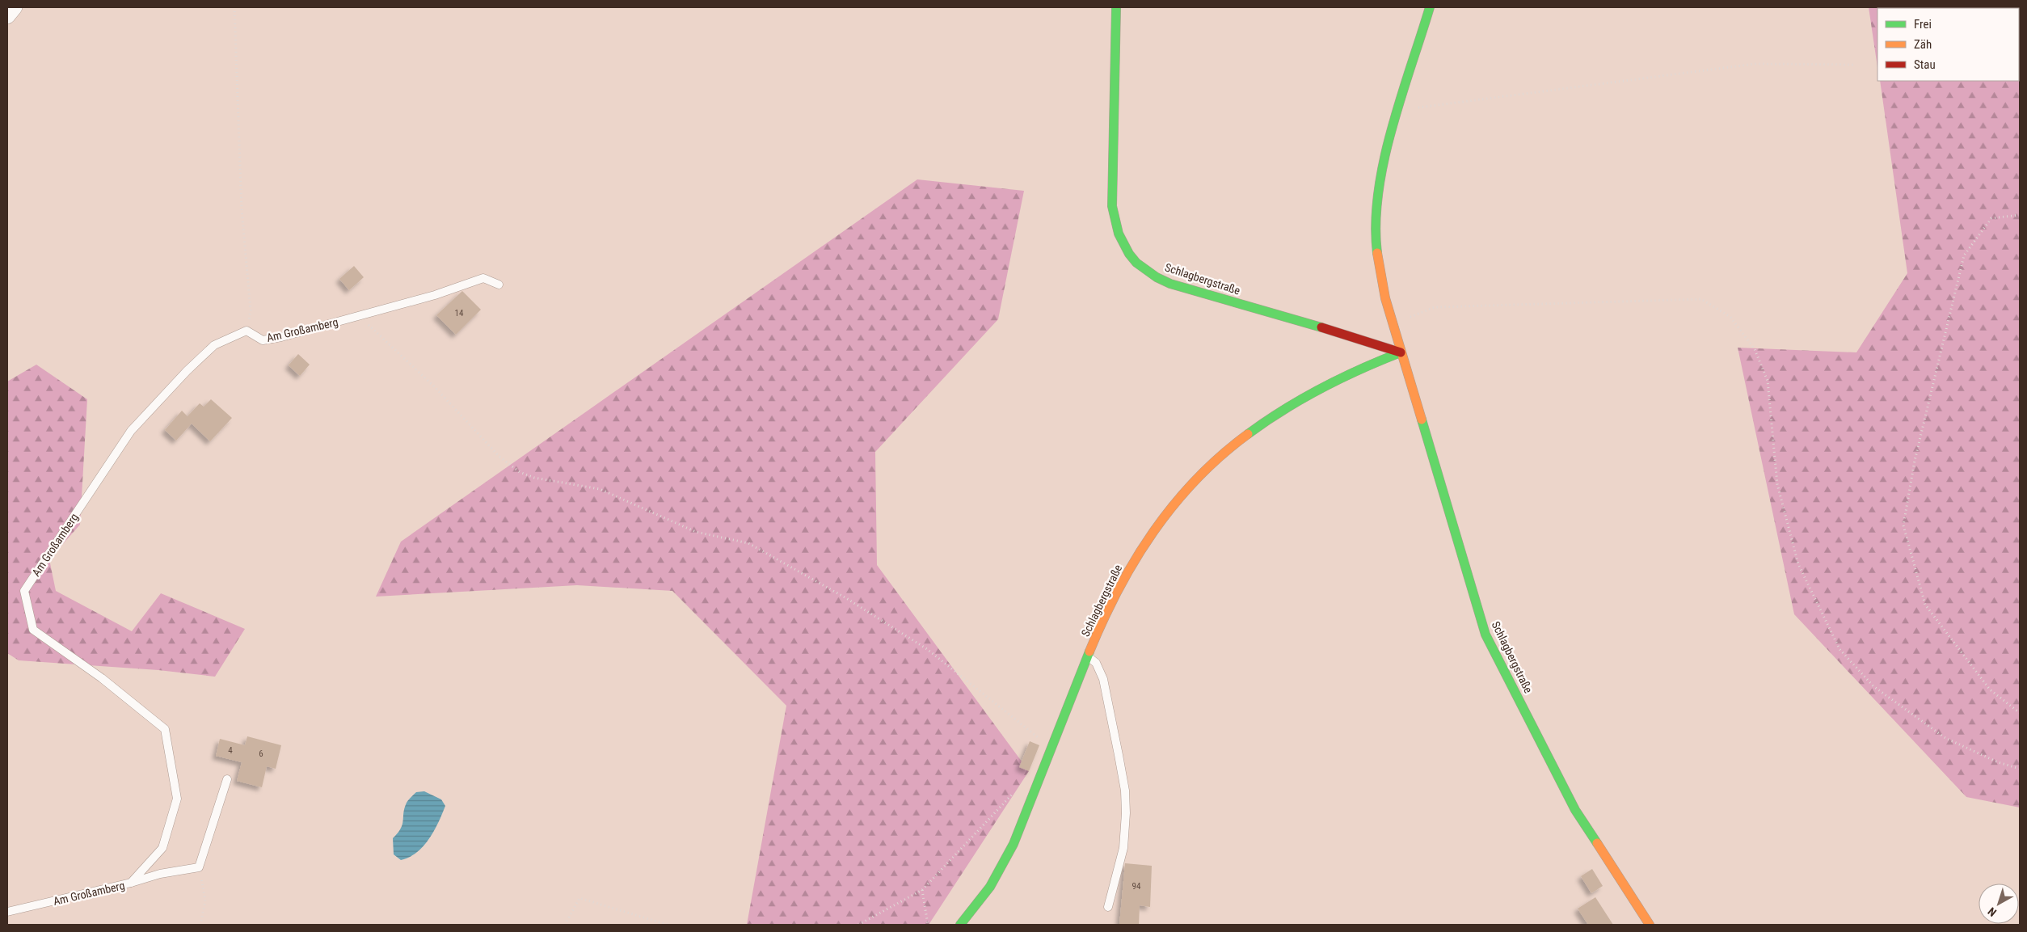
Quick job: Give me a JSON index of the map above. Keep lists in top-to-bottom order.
{
  "streets": {
    "street": ["Schlagbergstraße"],
    "lane": ["Am Großamberg"]
  },
  "house_numbers": [
    "14",
    "4",
    "6",
    "94"
  ],
  "legend": ["Frei", "Zäh", "Stau"],
  "north": "bottom left"
}
